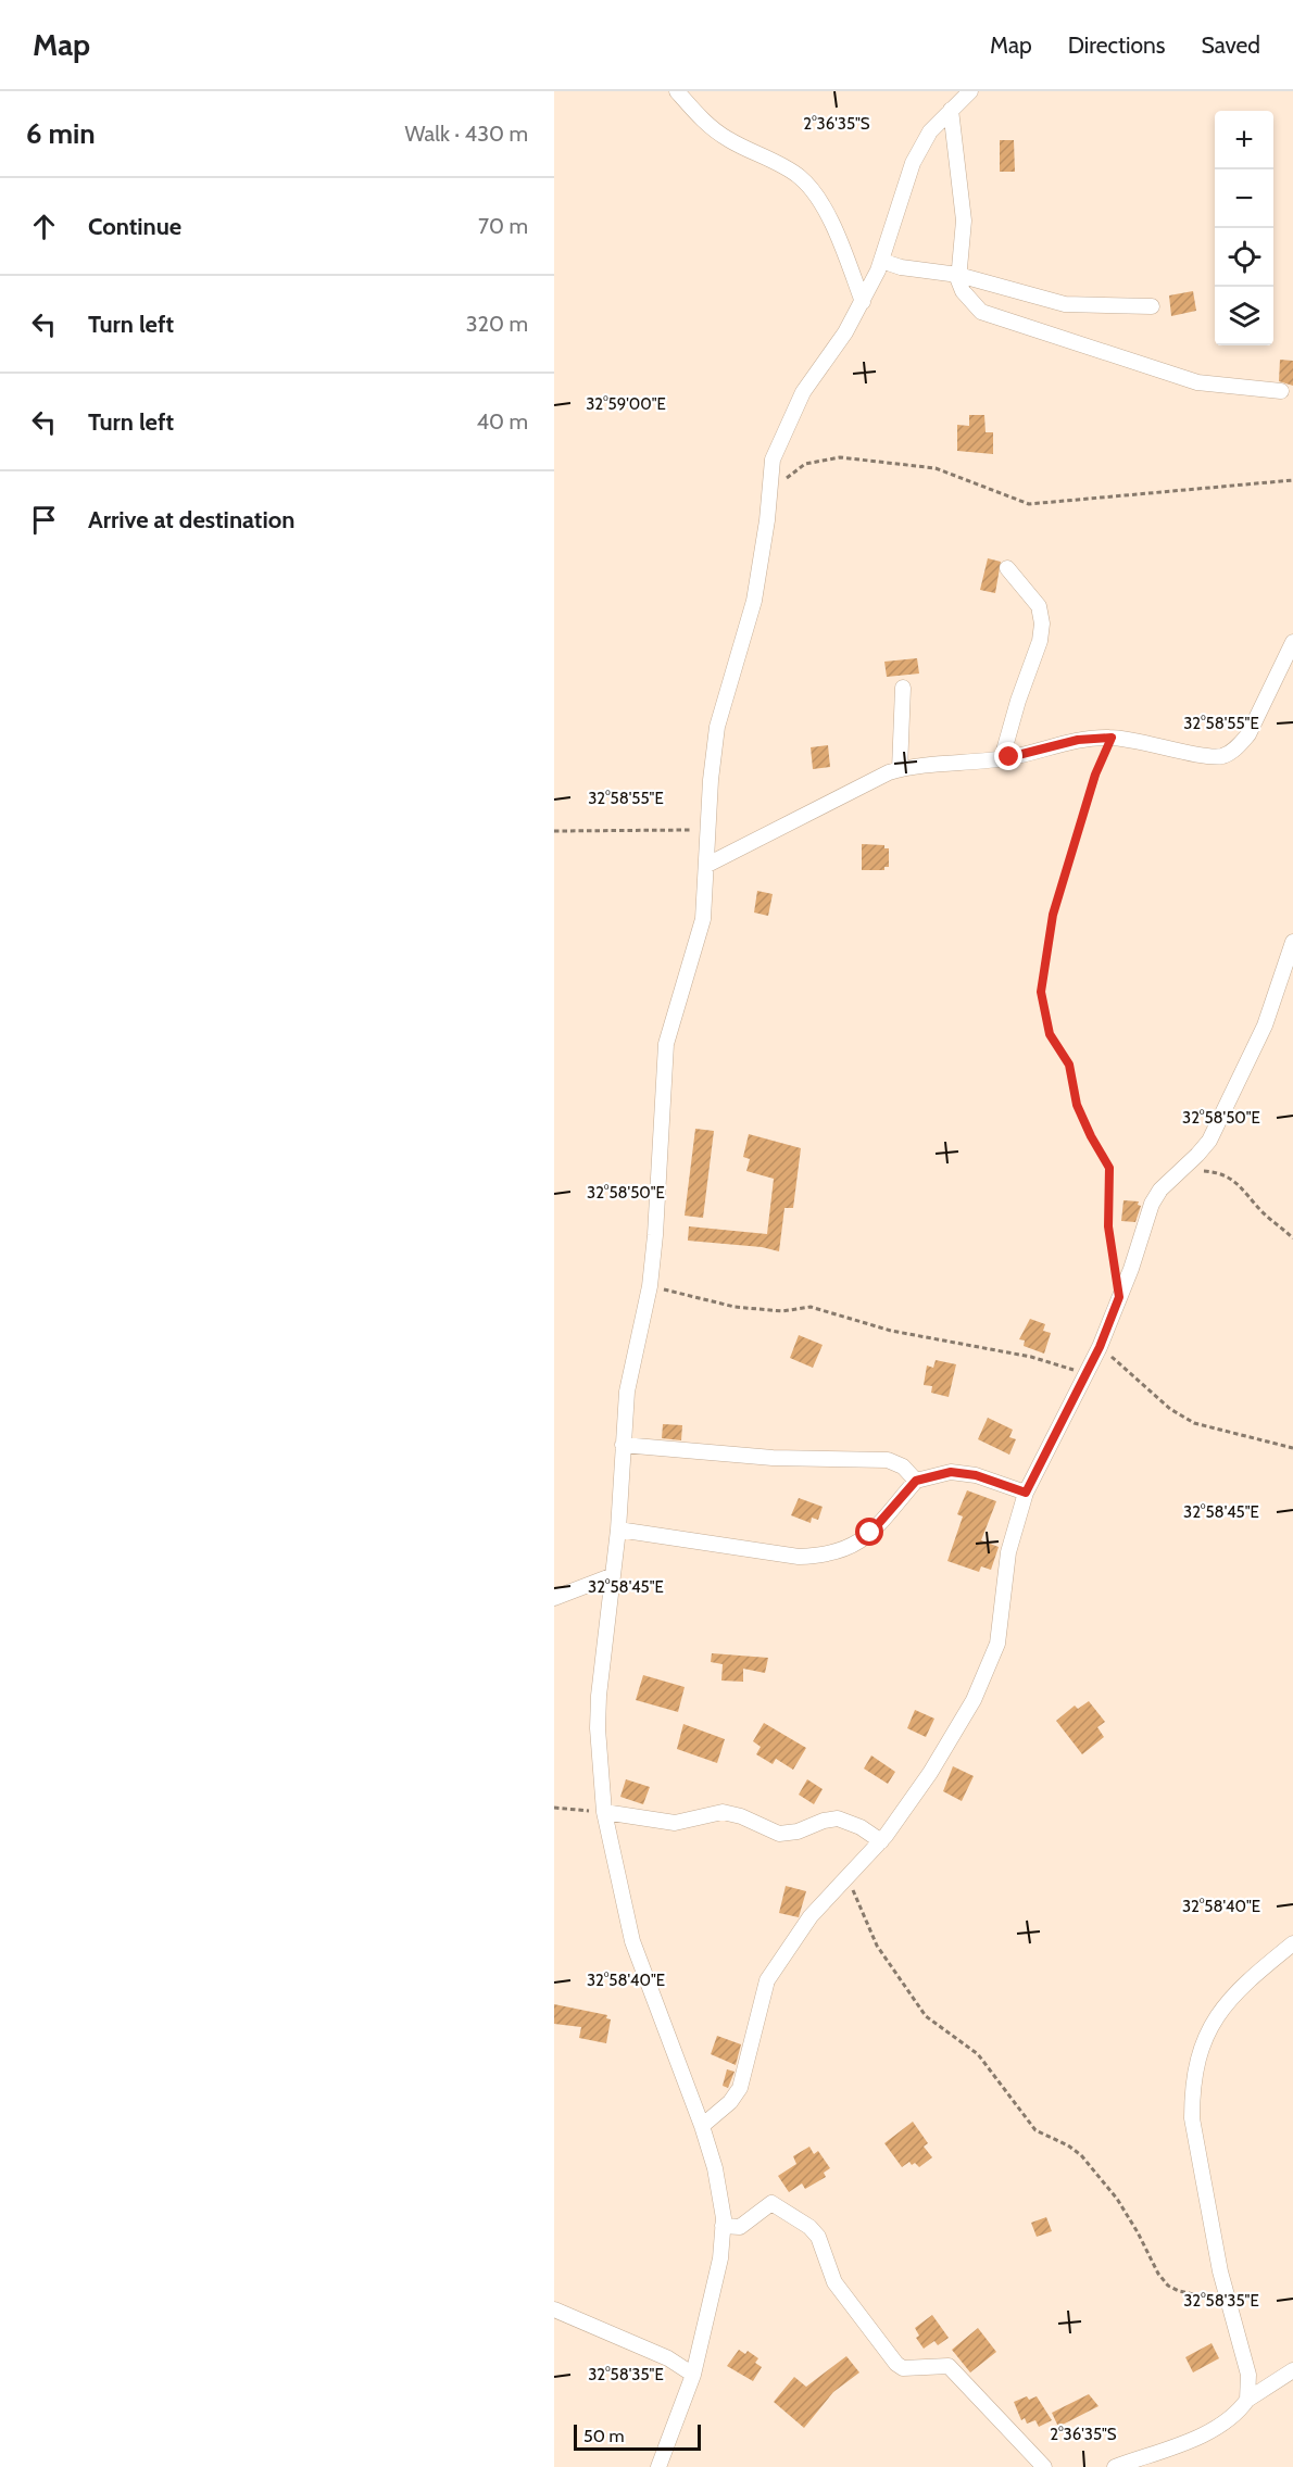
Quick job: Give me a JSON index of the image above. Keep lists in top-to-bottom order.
{
  "scale_bar": "50 m",
  "page": {
    "header": "Map",
    "nav": ["Map", "Directions", "Saved"],
    "heading": ["6 min", "Walk · 430 m"],
    "map_buttons": ["+", "−"],
    "list": [
      ["Continue", "70 m"],
      ["Turn left", "320 m"],
      ["Turn left", "40 m"],
      "Arrive at destination"
    ],
    "scale": "50 m"
  },
  "coordinates": [
    "2°36'35\"S",
    "32°59'00\"E",
    "32°58'55\"E",
    "32°58'50\"E",
    "32°58'45\"E",
    "32°58'40\"E",
    "32°58'35\"E"
  ]
}
